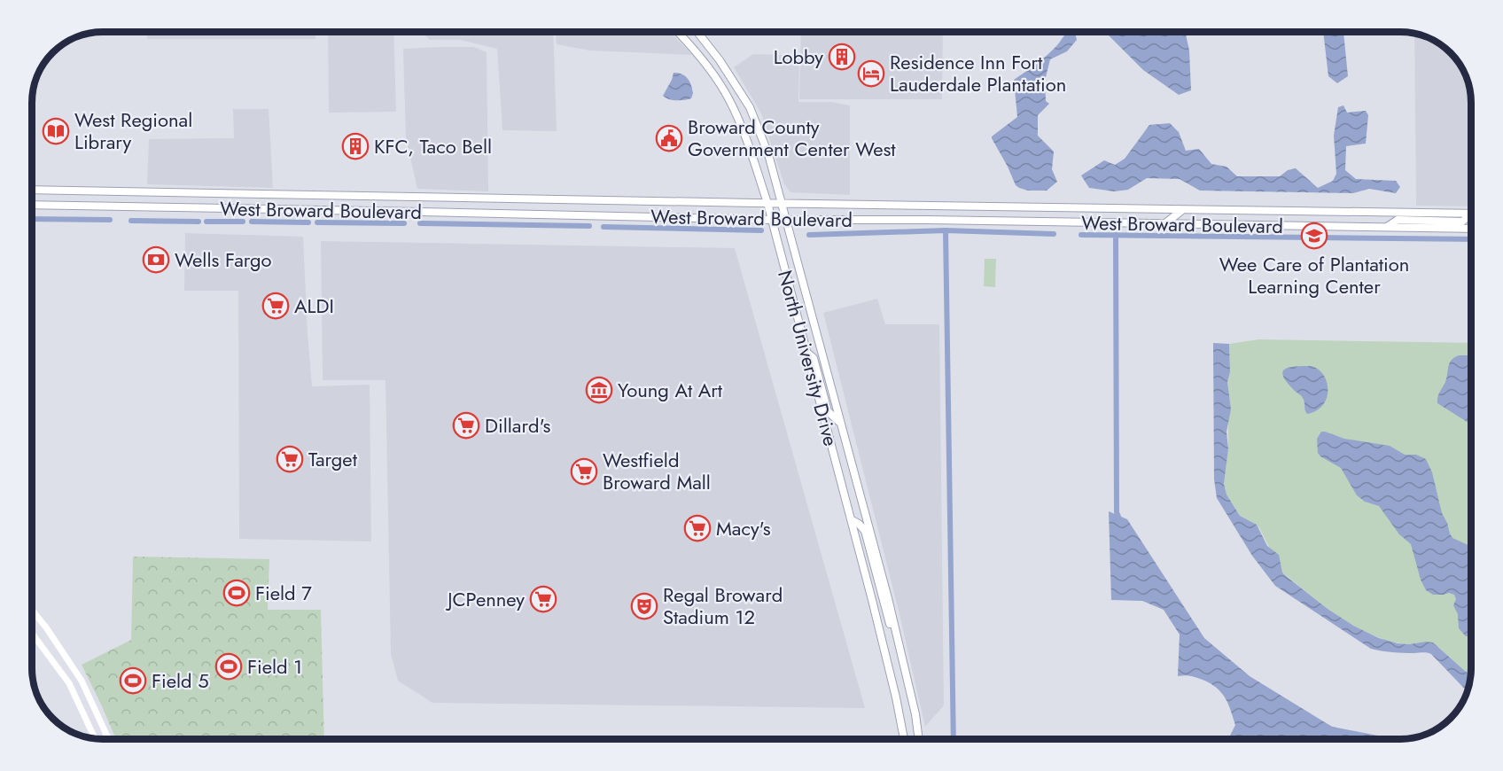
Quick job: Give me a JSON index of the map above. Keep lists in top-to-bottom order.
{
  "streets": {
    "main road": ["West Broward Boulevard", "North University Drive"]
  },
  "crossings": [
    ["West Broward Boulevard", "North University Drive"]
  ],
  "places": {
    "building": ["Lobby", "KFC, Taco Bell"],
    "hotel": ["Residence Inn Fort Lauderdale Plantation"],
    "library": ["West Regional Library"],
    "public building": ["Broward County Government Center West"],
    "school or university": ["Wee Care of Plantation Learning Center"],
    "bank": ["Wells Fargo"],
    "supermarket": [
      "ALDI",
      "Dillard's",
      "Target",
      "Westfield Broward Mall",
      "Macy's",
      "JCPenney"
    ],
    "museum": ["Young At Art"],
    "sports": ["Field 7", "Field 1", "Field 5"],
    "theatre": ["Regal Broward Stadium 12"]
  }
}
